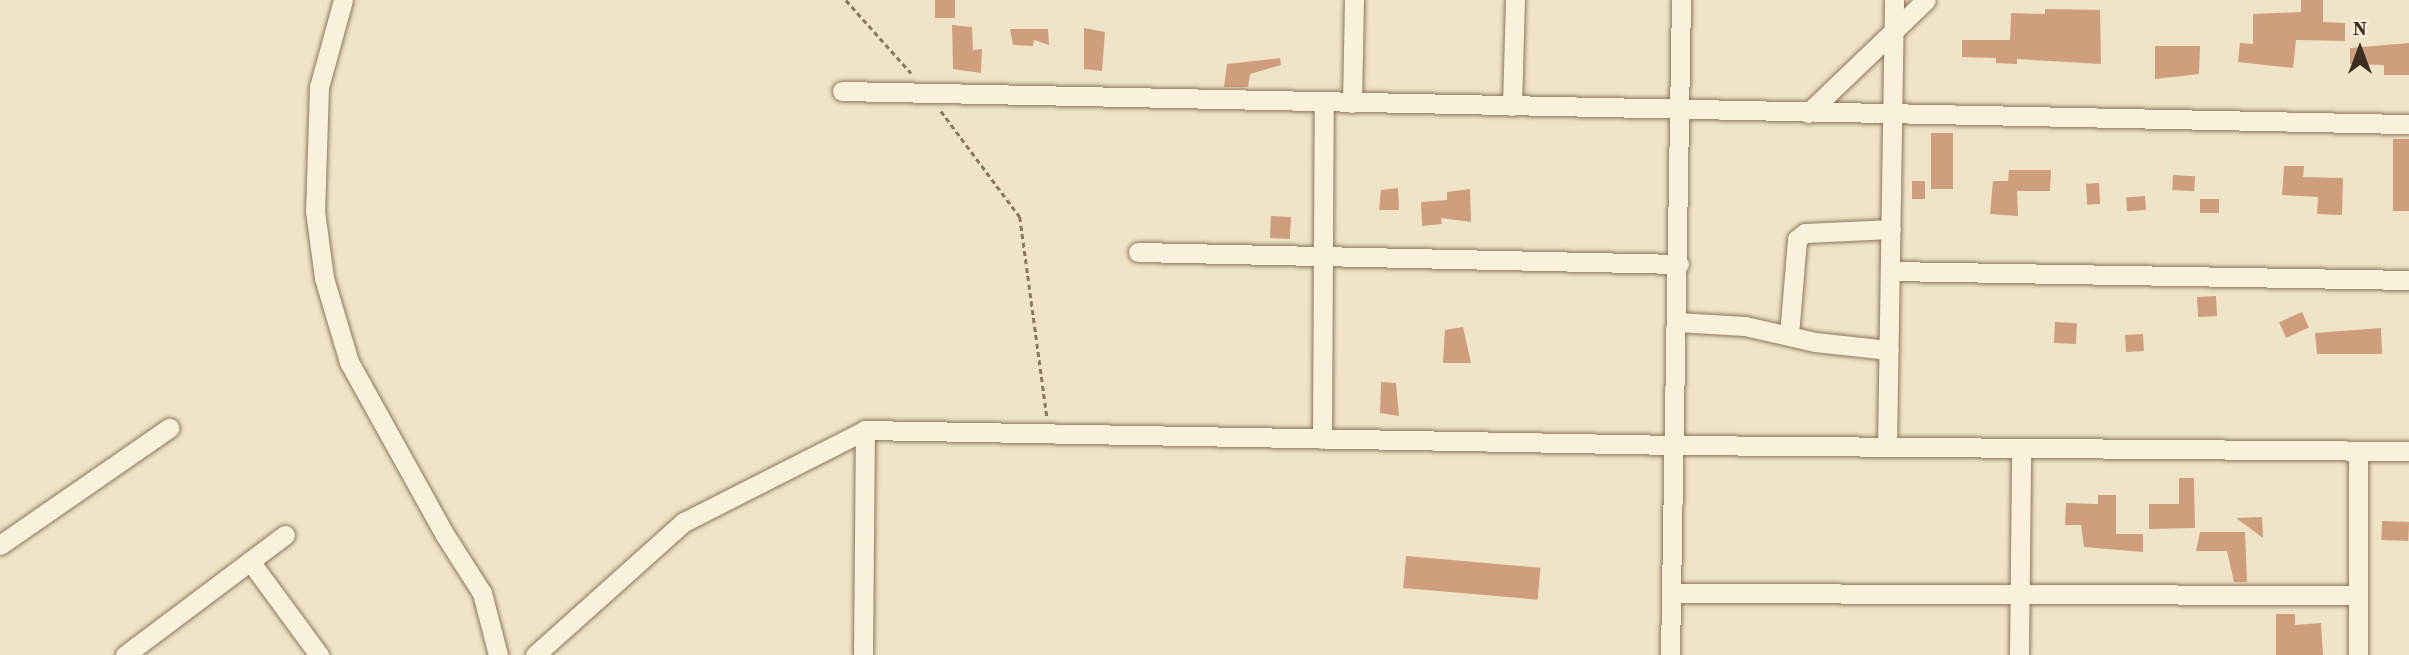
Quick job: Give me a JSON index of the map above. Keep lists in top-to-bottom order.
{
  "north": "top"
}
